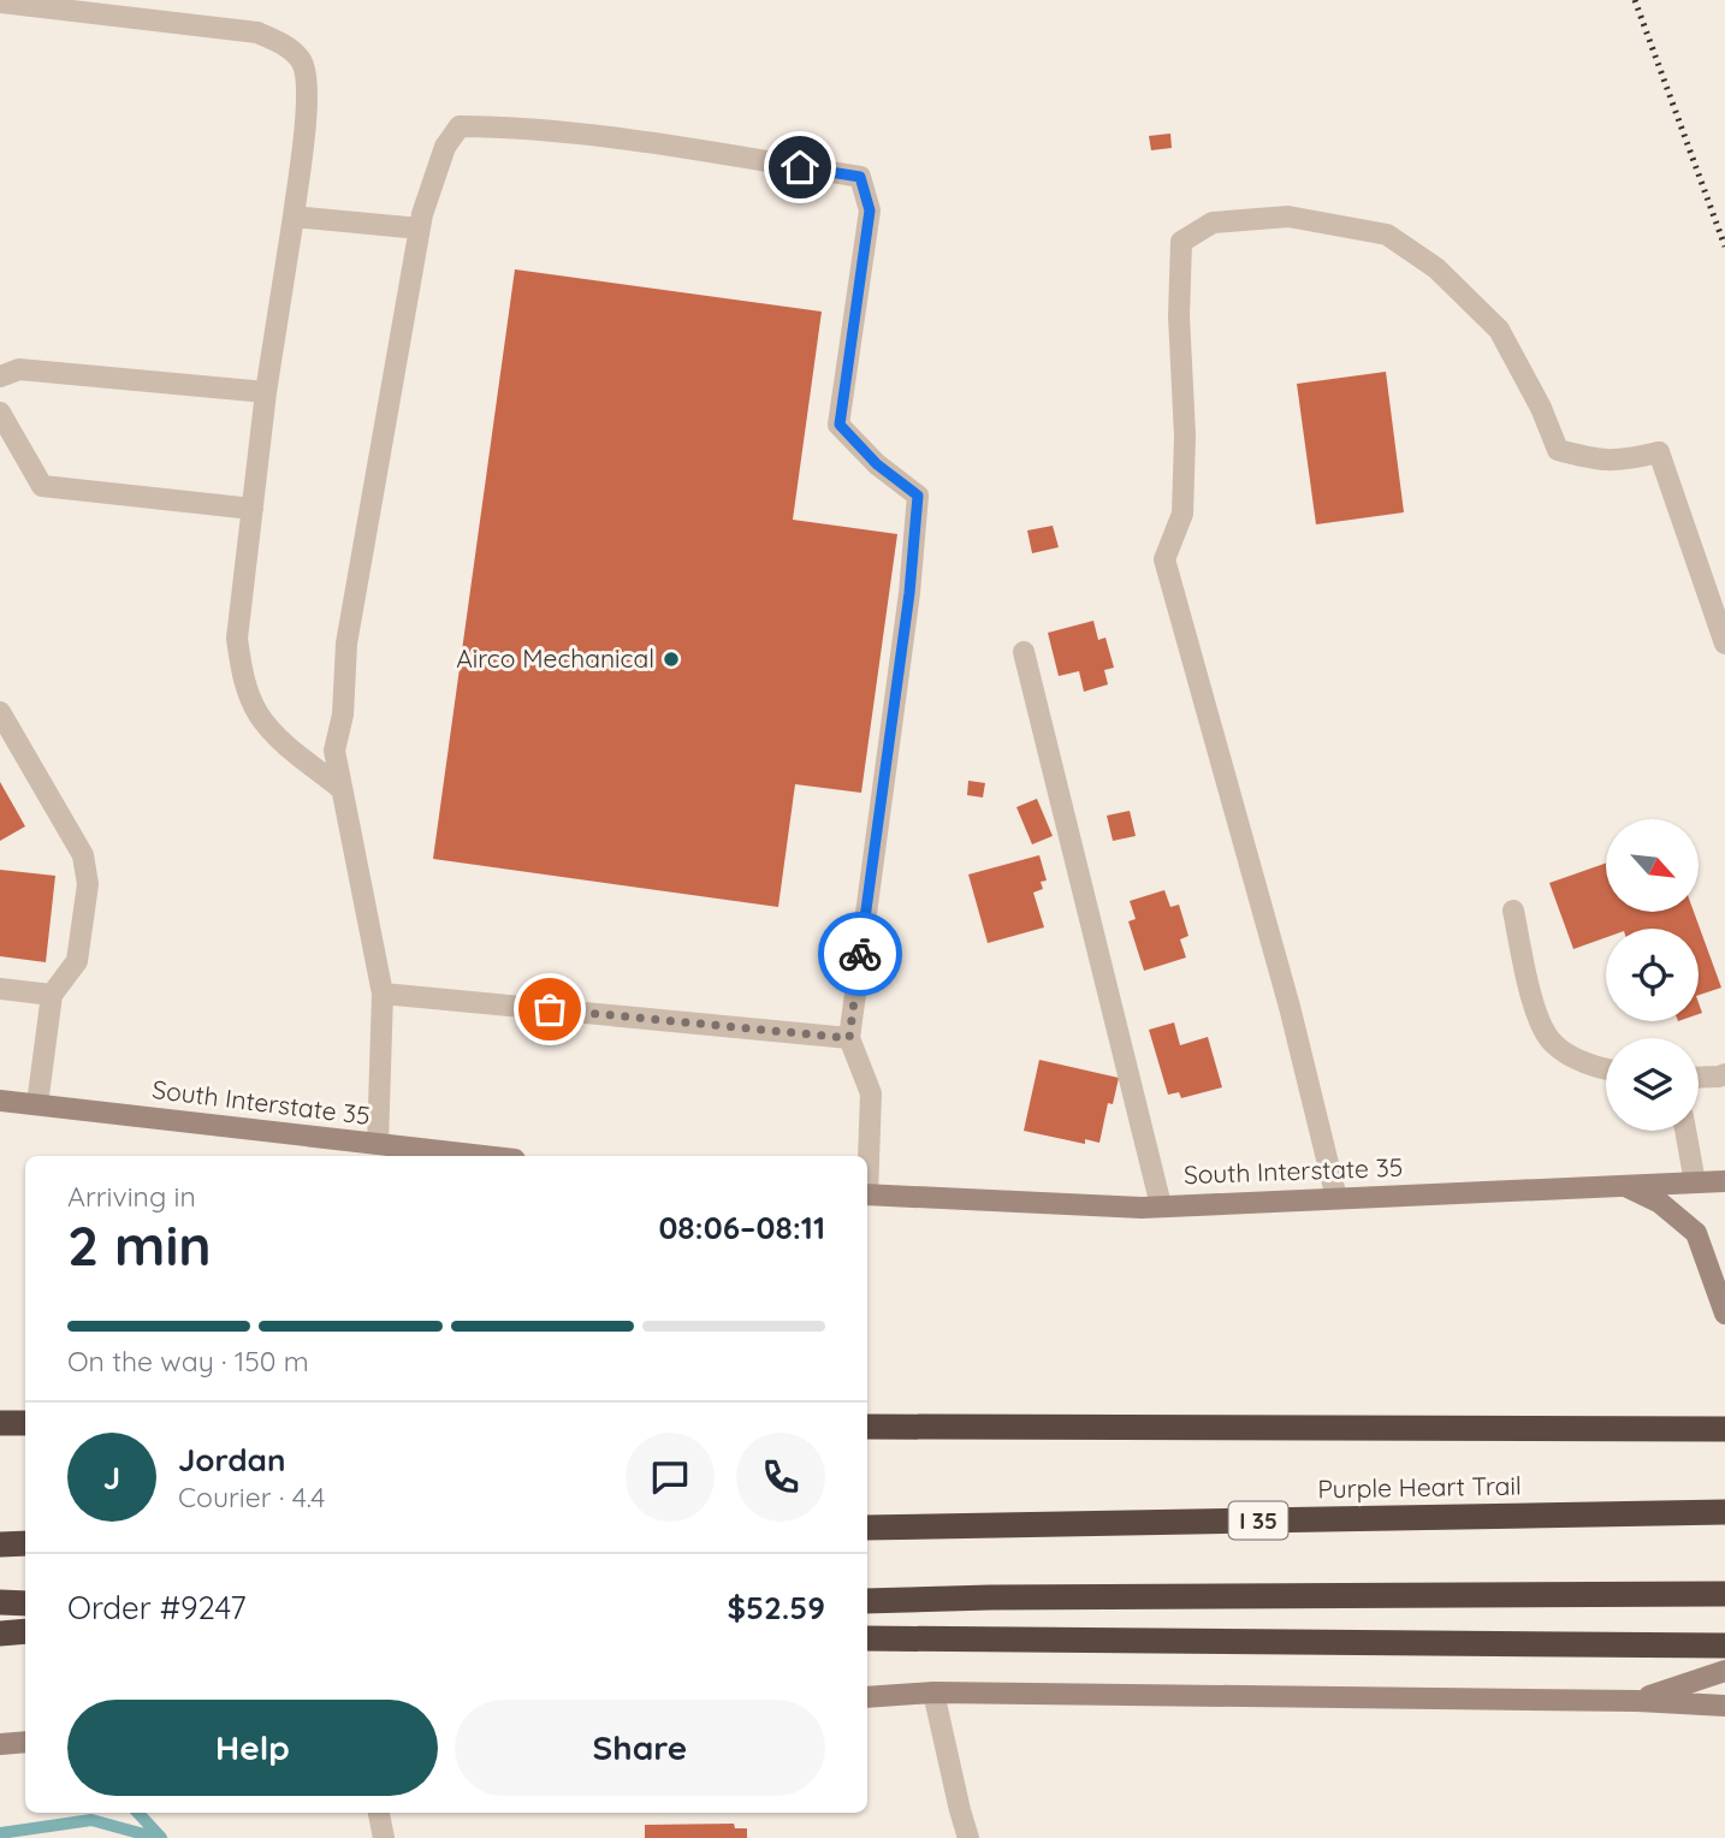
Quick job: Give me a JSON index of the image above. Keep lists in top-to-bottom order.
{
  "streets": {
    "highway": ["Purple Heart Trail", "I 35"],
    "main road": ["South Interstate 35"]
  },
  "places": ["Airco Mechanical"],
  "north": "bottom right",
  "page": {
    "heading": ["2 min", "Arriving in", "08:06–08:11"],
    "panel": [
      "Jordan",
      "Courier · 4.4",
      "Order #9247",
      "$52.59"
    ],
    "bar": "On the way · 150 m",
    "round": "J",
    "buttons": ["Help", "Share"]
  }
}
